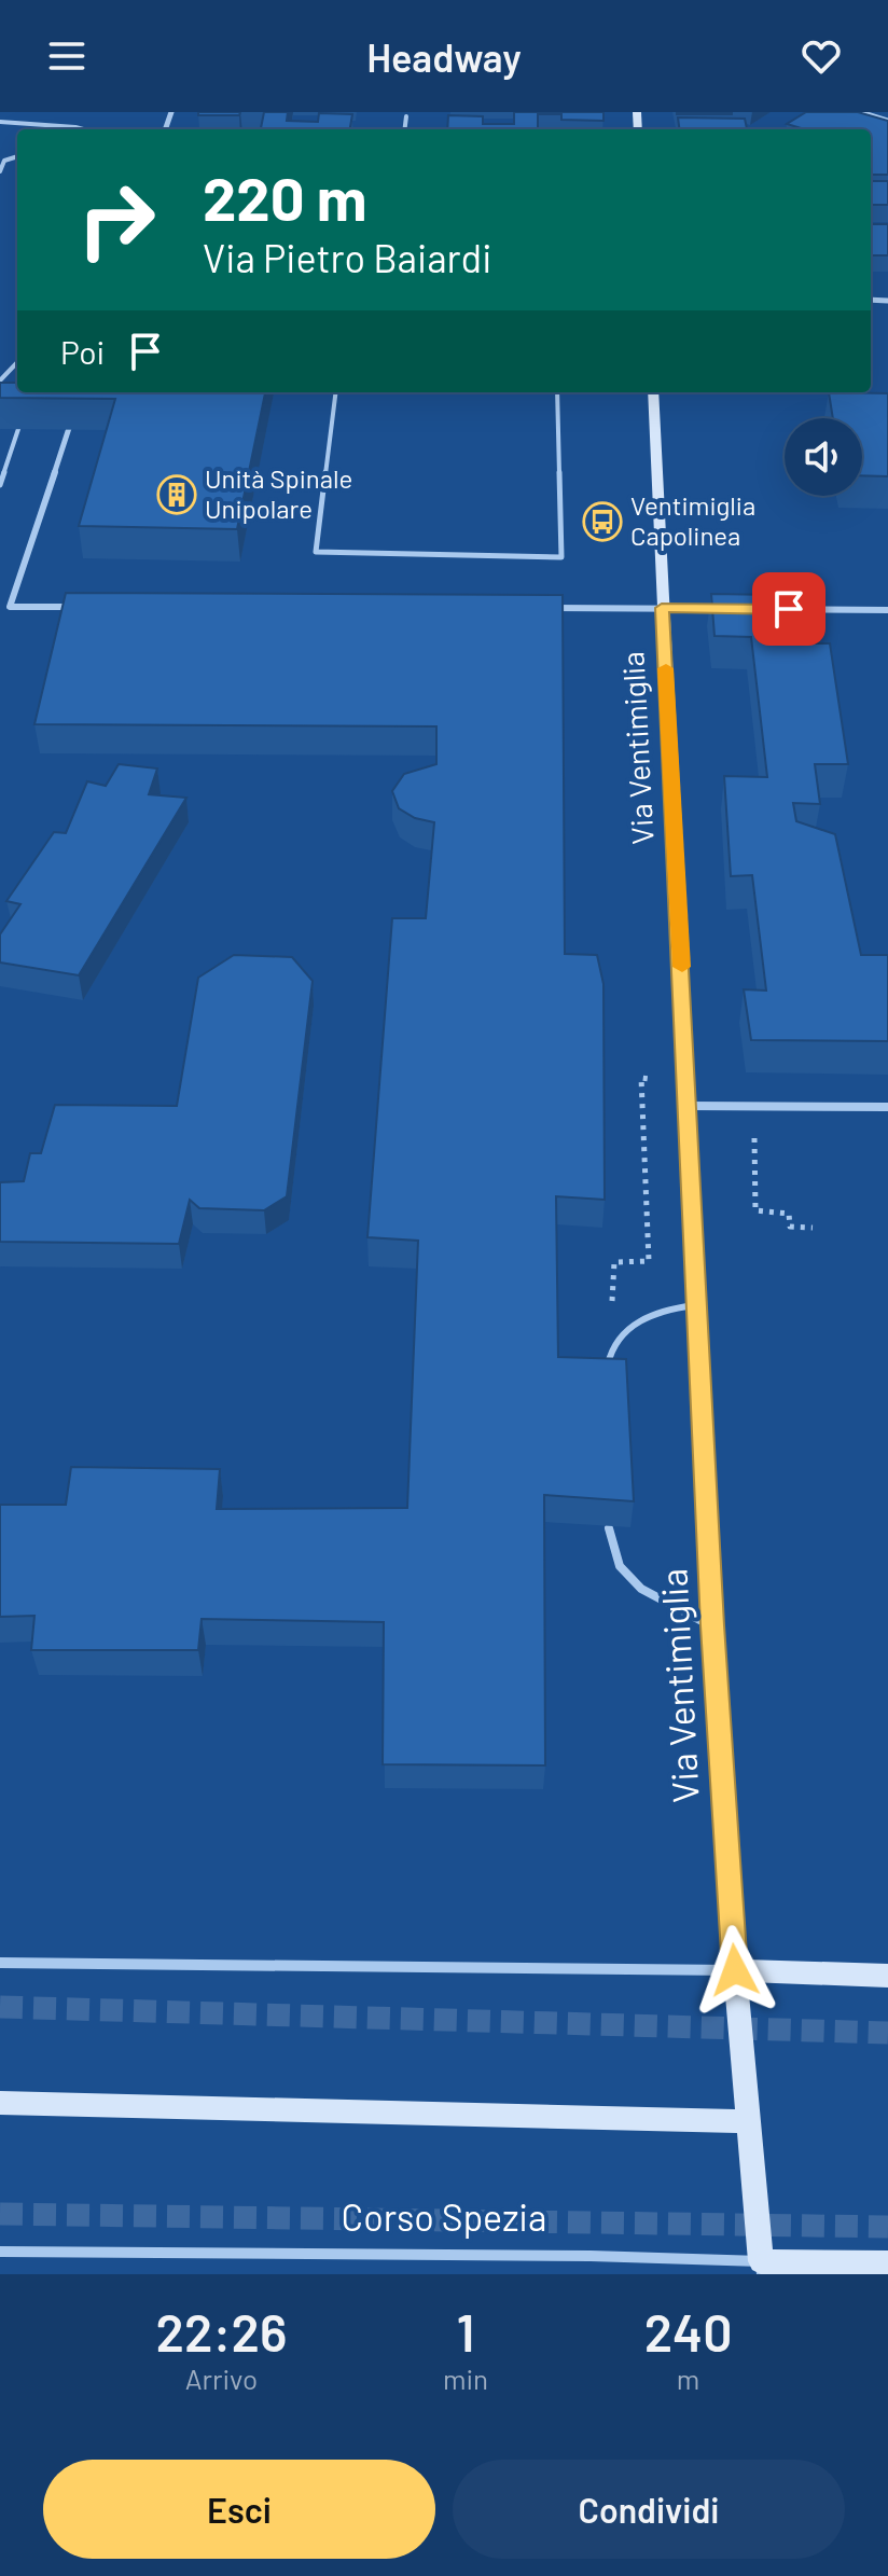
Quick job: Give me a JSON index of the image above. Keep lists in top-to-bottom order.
{
  "streets": {
    "street": ["Via Ventimiglia", "Corso Spezia"]
  },
  "crossings": [
    ["Via Ventimiglia", "Corso Spezia"]
  ],
  "places": {
    "building": ["Unità Spinale Unipolare"],
    "bus stop": ["Ventimiglia Capolinea"]
  },
  "page": {
    "header": "Headway",
    "turn": ["220 m", "Via Pietro Baiardi"],
    "then": "Poi",
    "eta": [
      "22:26",
      "Arrivo",
      "1",
      "min",
      "240",
      "m"
    ],
    "buttons": ["Esci", "Condividi"]
  }
}
